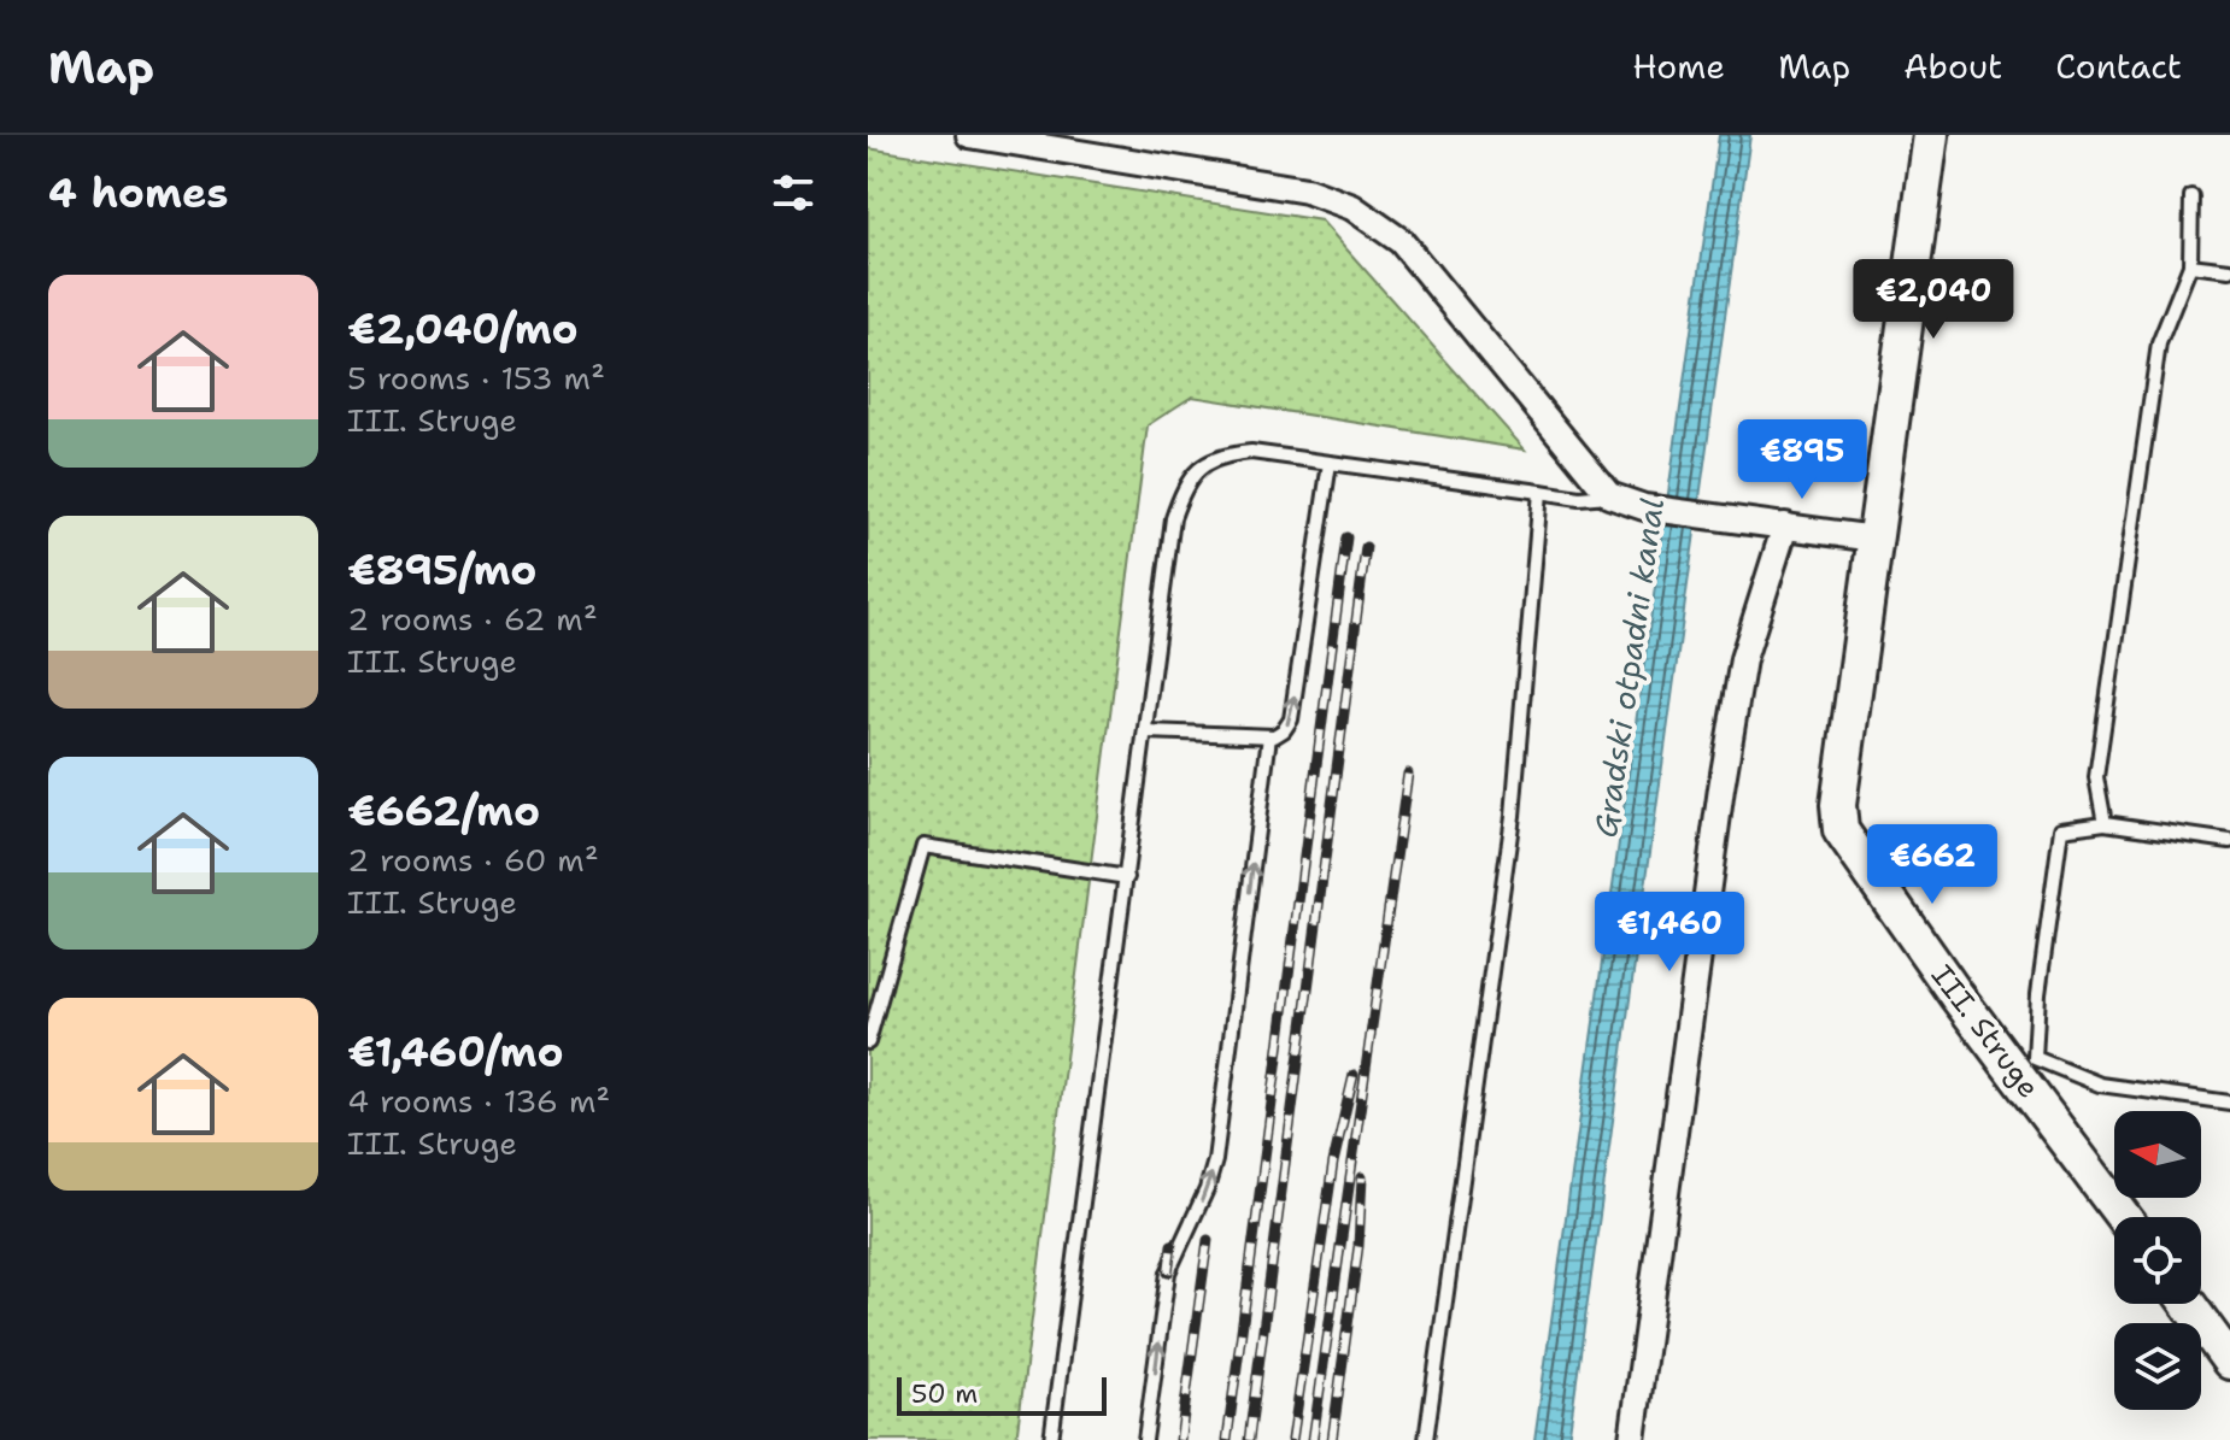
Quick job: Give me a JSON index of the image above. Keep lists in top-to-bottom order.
{
  "streets": {
    "street": ["III. Struge"]
  },
  "water": ["Gradski otpadni kanal"],
  "scale_bar": "50 m",
  "north": "left",
  "page": {
    "header": "Map",
    "nav": [
      "Home",
      "Map",
      "About",
      "Contact"
    ],
    "heading": "4 homes",
    "list": [
      {
        "name": "€2,040/mo",
        "note": "5 rooms · 153 m² · III. Struge"
      },
      {
        "name": "€895/mo",
        "note": "2 rooms · 62 m² · III. Struge"
      },
      {
        "name": "€662/mo",
        "note": "2 rooms · 60 m² · III. Struge"
      },
      {
        "name": "€1,460/mo",
        "note": "4 rooms · 136 m² · III. Struge"
      }
    ],
    "price": [
      "€2,040",
      "€895",
      "€662",
      "€1,460"
    ],
    "scale": "50 m"
  }
}
